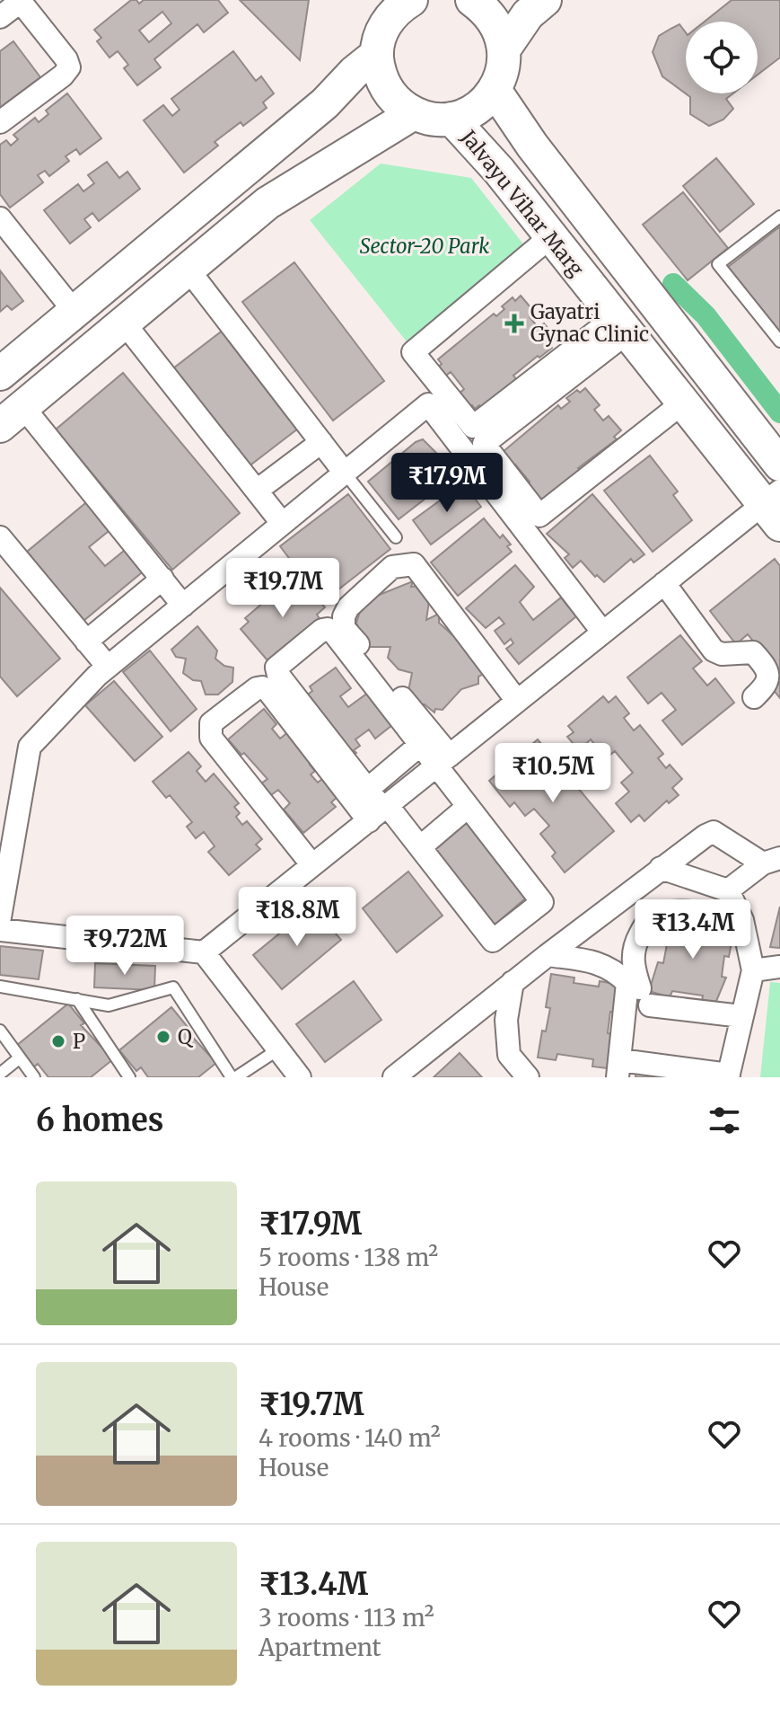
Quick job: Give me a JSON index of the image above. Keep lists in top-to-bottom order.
{
  "streets": {
    "main road": ["Jalvayu Vihar Marg"]
  },
  "parks": ["Sector-20 Park"],
  "places": {
    "health": ["Gayatri Gynac Clinic"],
    "other": ["Q", "P"]
  },
  "page": {
    "price": [
      "₹17.9M",
      "₹19.7M",
      "₹10.5M",
      "₹18.8M",
      "₹13.4M",
      "₹9.72M"
    ],
    "heading": "6 homes",
    "list": [
      {
        "name": "₹17.9M",
        "note": "5 rooms · 138 m² · House"
      },
      {
        "name": "₹19.7M",
        "note": "4 rooms · 140 m² · House"
      },
      {
        "name": "₹13.4M",
        "note": "3 rooms · 113 m² · Apartment"
      }
    ]
  }
}
